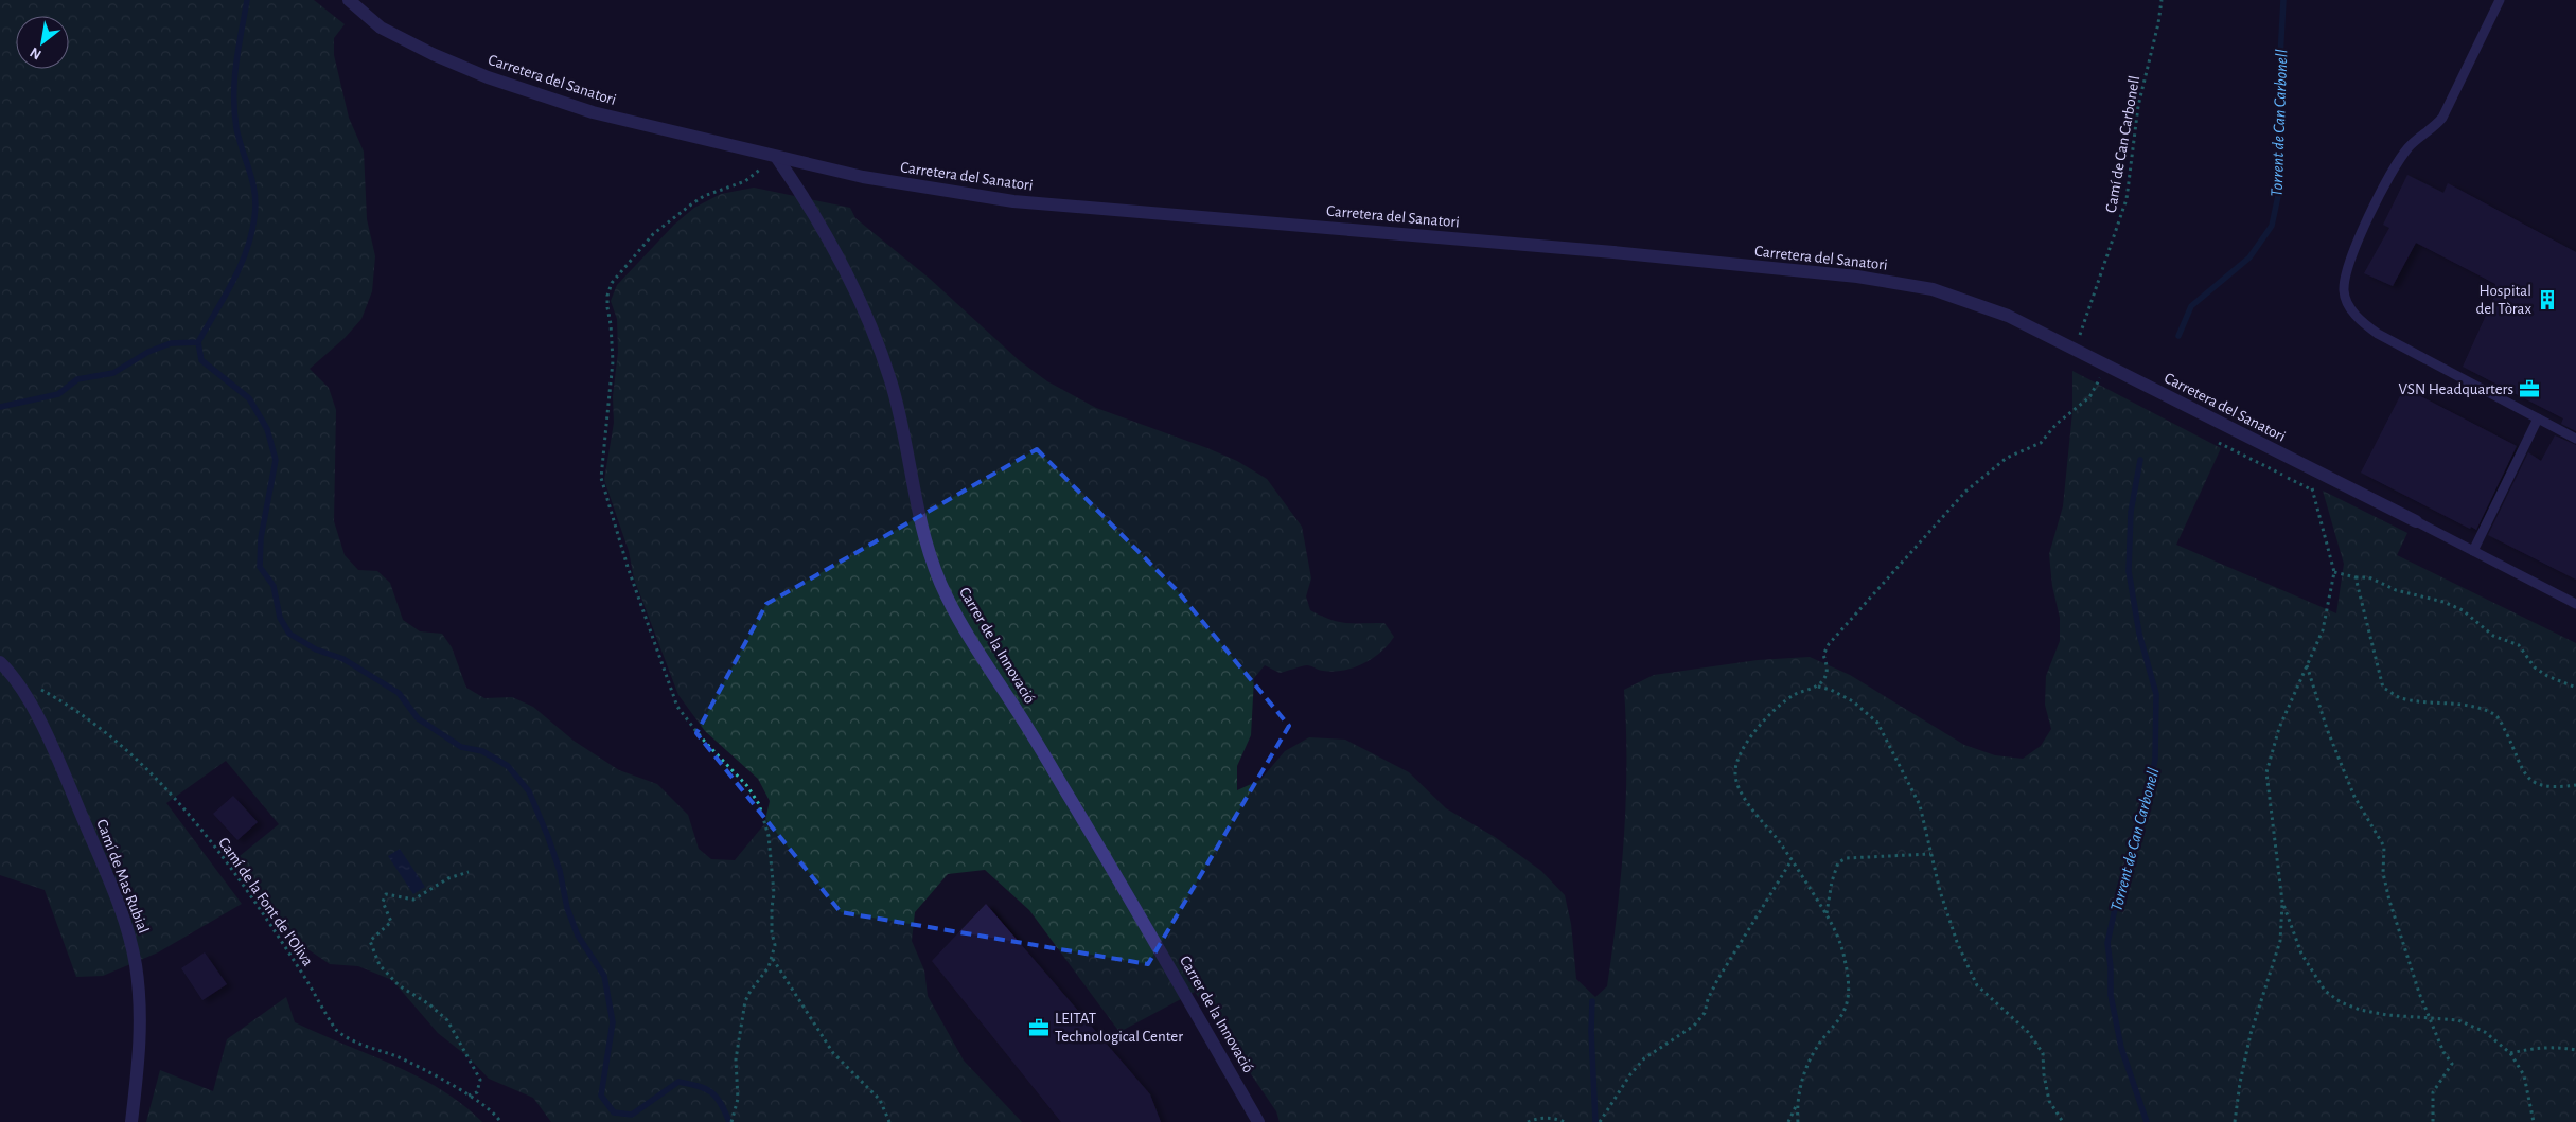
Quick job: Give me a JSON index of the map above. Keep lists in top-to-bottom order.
{
  "streets": {
    "street": ["Carretera del Sanatori", "Carrer de la Innovació", "Camí de Mas Rubial"],
    "path": ["Camí de Can Carbonell", "Camí de la Font de l'Oliva"]
  },
  "crossings": [
    ["Carretera del Sanatori", "Camí de Can Carbonell"],
    ["Carretera del Sanatori", "Carrer de la Innovació"],
    ["Camí de Mas Rubial", "Camí de la Font de l'Oliva"]
  ],
  "water": ["Torrent de Can Carbonell"],
  "places": {
    "building": ["Hospital del Tòrax"],
    "office": ["VSN Headquarters", "LEITAT Technological Center"]
  },
  "north": "bottom left"
}
